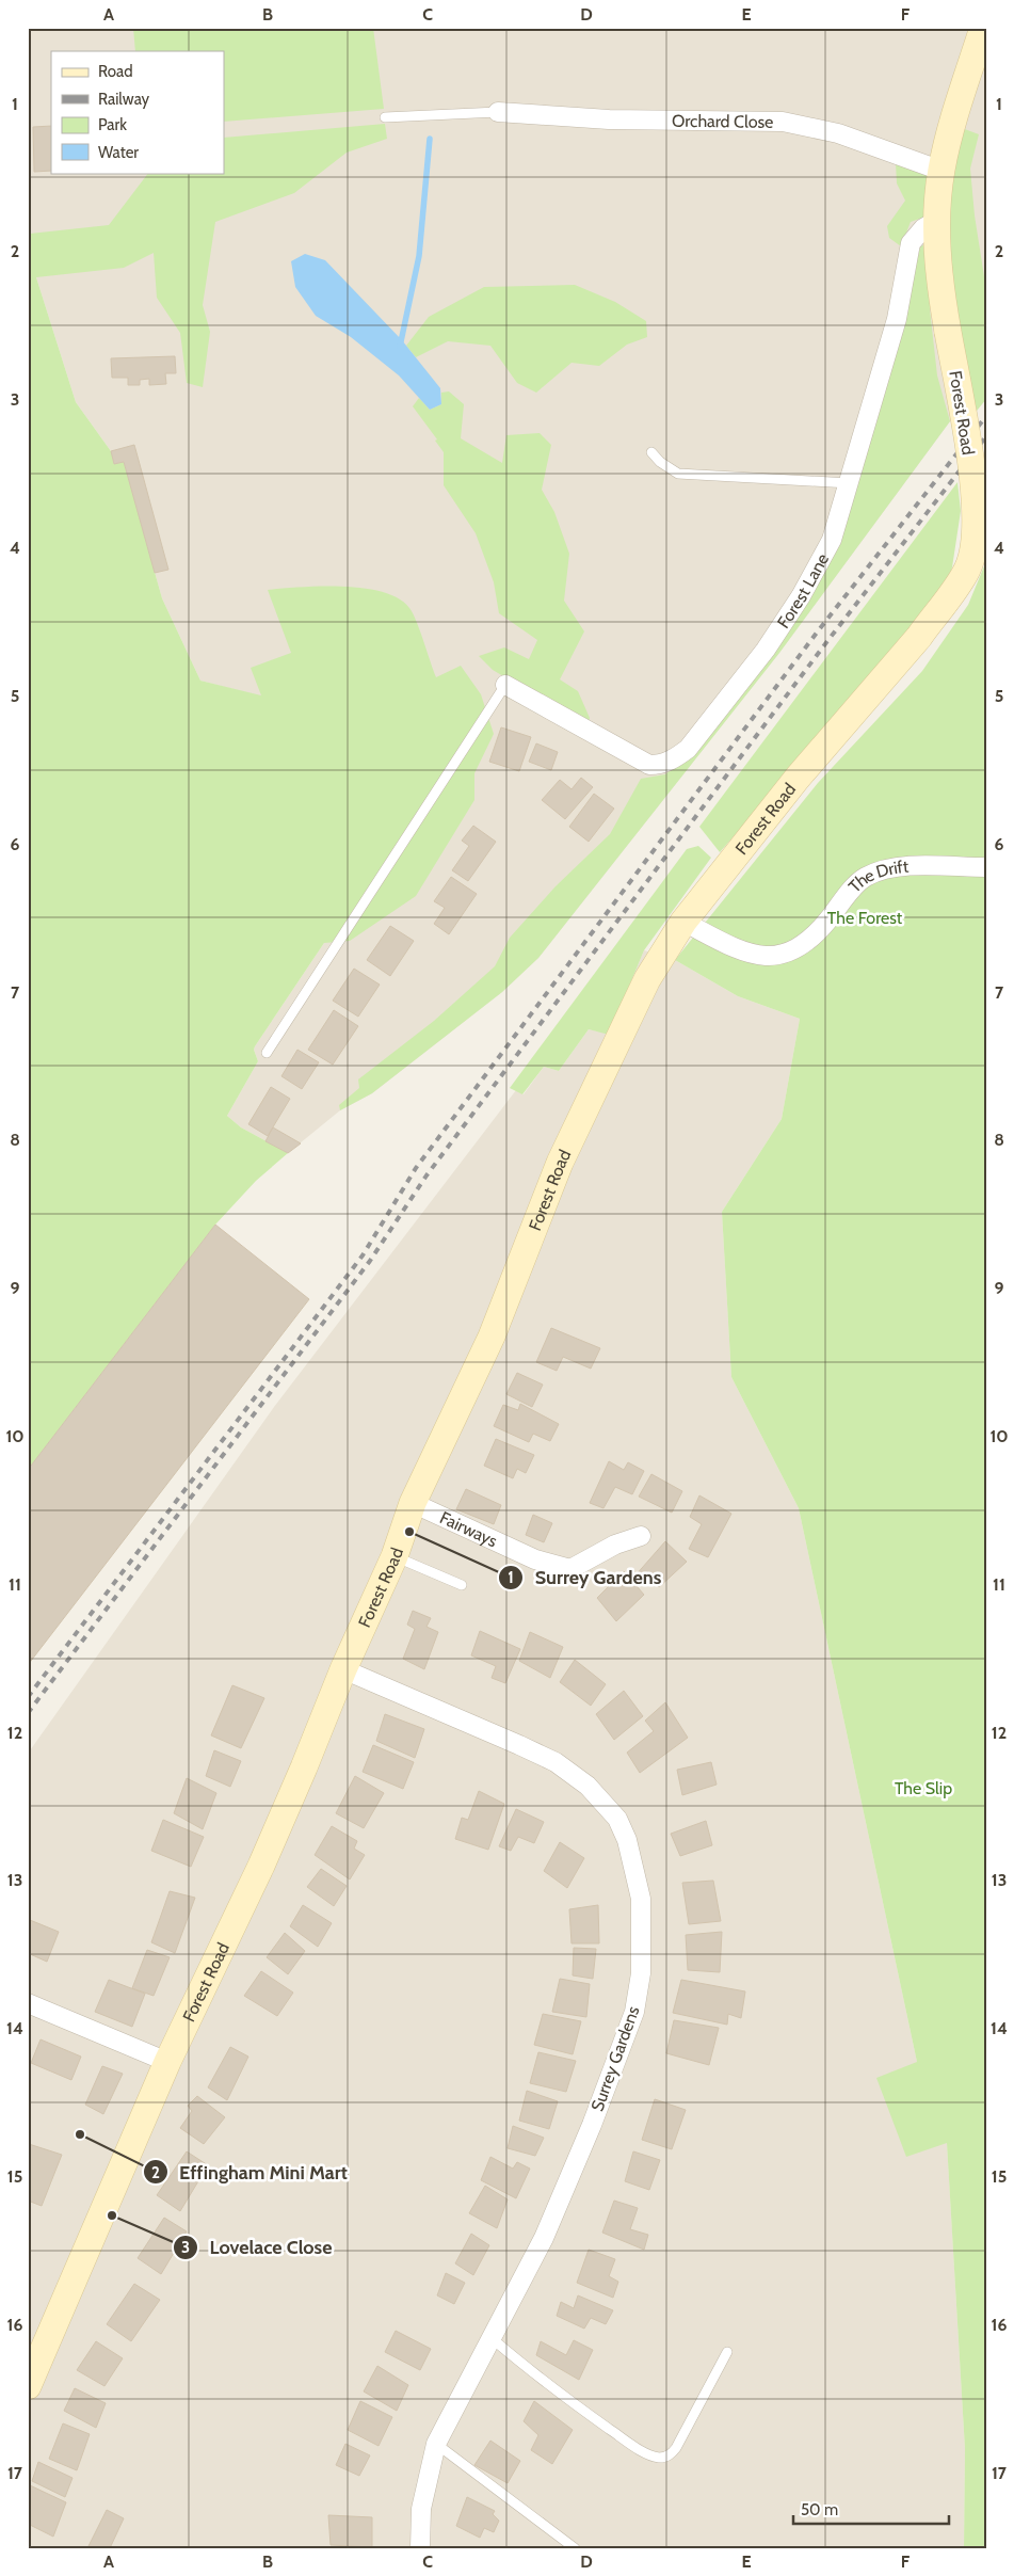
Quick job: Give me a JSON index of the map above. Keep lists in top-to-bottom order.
{
  "streets": {
    "street": [
      "Orchard Close",
      "Forest Road",
      "Forest Lane",
      "The Drift",
      "Fairways",
      "Surrey Gardens"
    ]
  },
  "crossings": [
    ["Orchard Close", "Forest Road"],
    ["Forest Road", "Forest Lane"],
    ["Forest Road", "The Drift"],
    ["Forest Road", "Fairways"],
    ["Forest Road", "Surrey Gardens"]
  ],
  "parks": ["The Forest", "The Slip"],
  "places": ["Surrey Gardens", "Effingham Mini Mart", "Lovelace Close"],
  "legend": [
    "Road",
    "Railway",
    "Park",
    "Water"
  ],
  "scale_bar": "50 m",
  "grid": {
    "columns": [
      "A",
      "B",
      "C",
      "D",
      "E",
      "F"
    ],
    "rows": [
      "1",
      "2",
      "3",
      "4",
      "5",
      "6",
      "7",
      "8",
      "9",
      "10",
      "11",
      "12",
      "13",
      "14",
      "15",
      "16",
      "17"
    ]
  }
}
